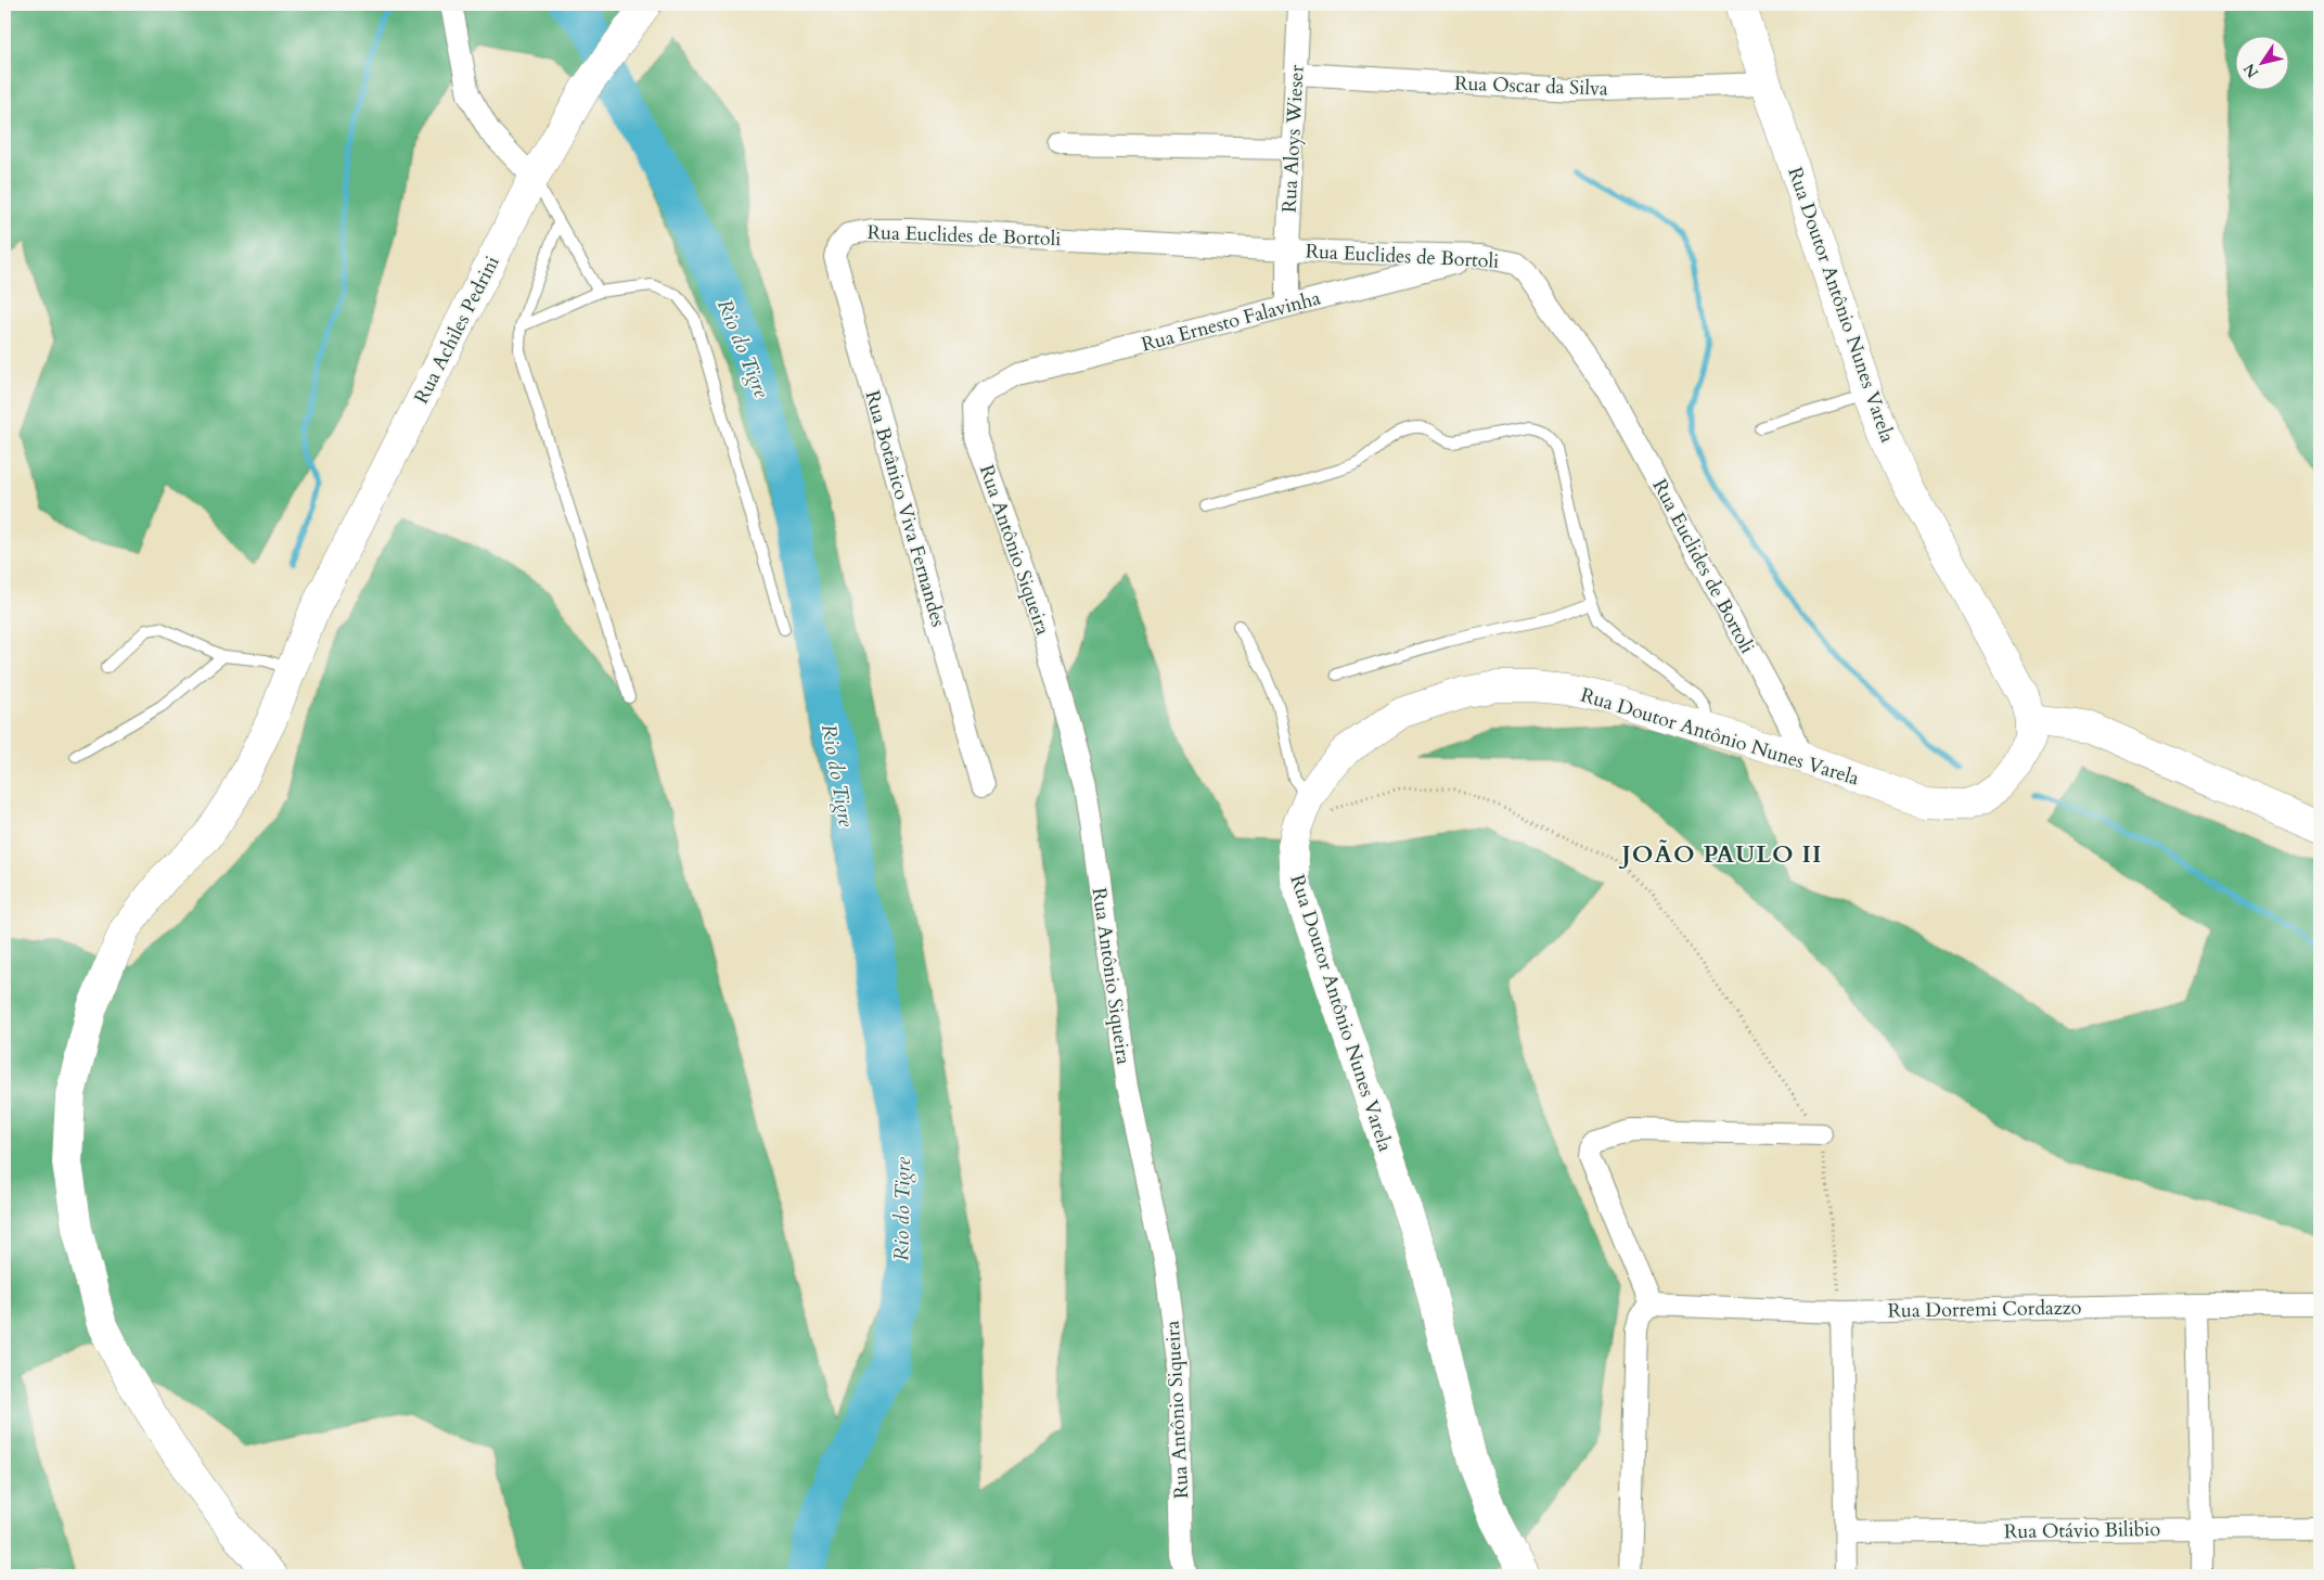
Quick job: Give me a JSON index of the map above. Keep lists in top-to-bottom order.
{
  "streets": {
    "street": [
      "Rua Oscar da Silva",
      "Rua Aloys Wieser",
      "Rua Euclides de Bortoli",
      "Rua Doutor Antônio Nunes Varela",
      "Rua Ernesto Falavinha",
      "Rua Achiles Pedrini",
      "Rua Botânico Viva Fernandes",
      "Rua Antônio Siqueira",
      "Rua Dorremi Cordazzo",
      "Rua Otávio Bilibio"
    ]
  },
  "crossings": [
    ["Rua Oscar da Silva", "Rua Aloys Wieser"],
    ["Rua Oscar da Silva", "Rua Doutor Antônio Nunes Varela"],
    ["Rua Aloys Wieser", "Rua Euclides de Bortoli"],
    ["Rua Aloys Wieser", "Rua Ernesto Falavinha"],
    ["Rua Euclides de Bortoli", "Rua Doutor Antônio Nunes Varela"],
    ["Rua Euclides de Bortoli", "Rua Ernesto Falavinha"],
    ["Rua Euclides de Bortoli", "Rua Botânico Viva Fernandes"],
    ["Rua Ernesto Falavinha", "Rua Antônio Siqueira"]
  ],
  "districts": ["JOÃO PAULO II"],
  "water": ["Rio do Tigre"],
  "north": "bottom left"
}
